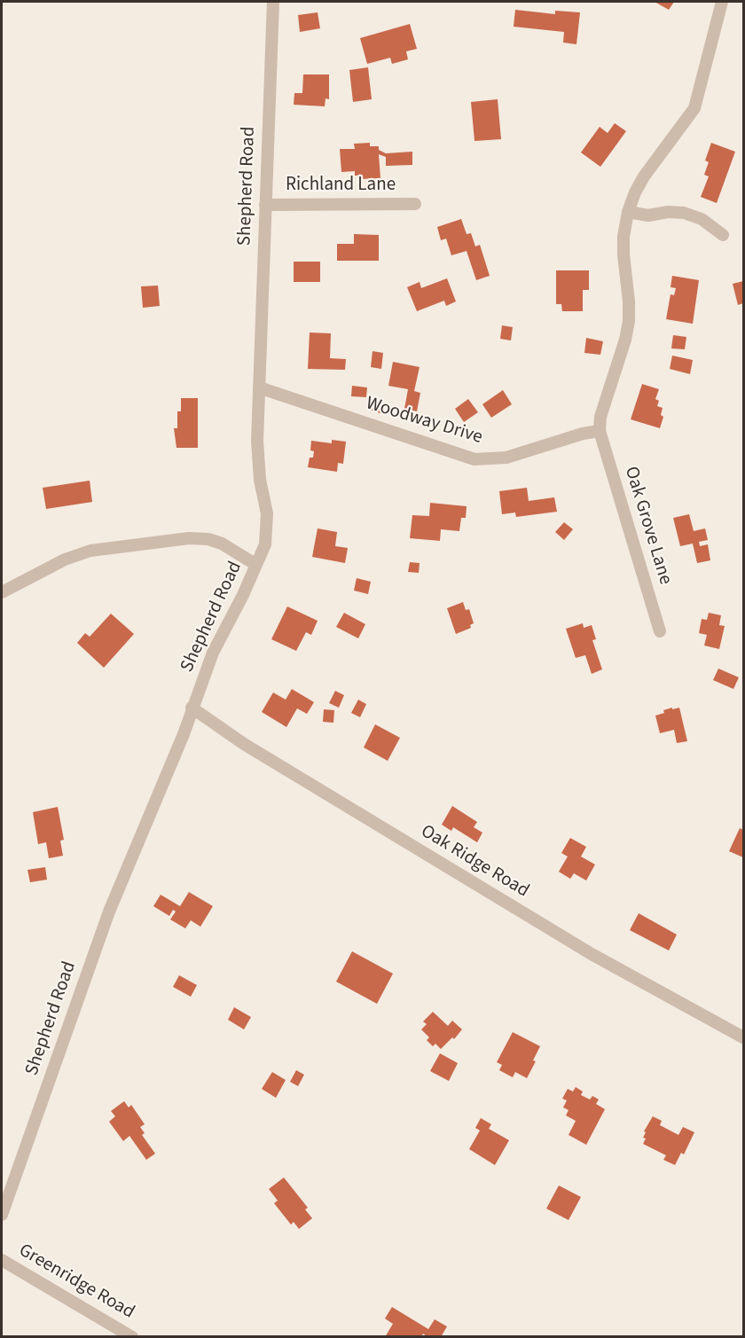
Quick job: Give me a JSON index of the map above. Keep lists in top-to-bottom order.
{
  "streets": {
    "street": [
      "Richland Lane",
      "Shepherd Road",
      "Woodway Drive",
      "Oak Grove Lane",
      "Oak Ridge Road",
      "Greenridge Road"
    ]
  },
  "crossings": [
    ["Richland Lane", "Shepherd Road"],
    ["Shepherd Road", "Woodway Drive"],
    ["Shepherd Road", "Oak Ridge Road"],
    ["Woodway Drive", "Oak Grove Lane"]
  ]
}
